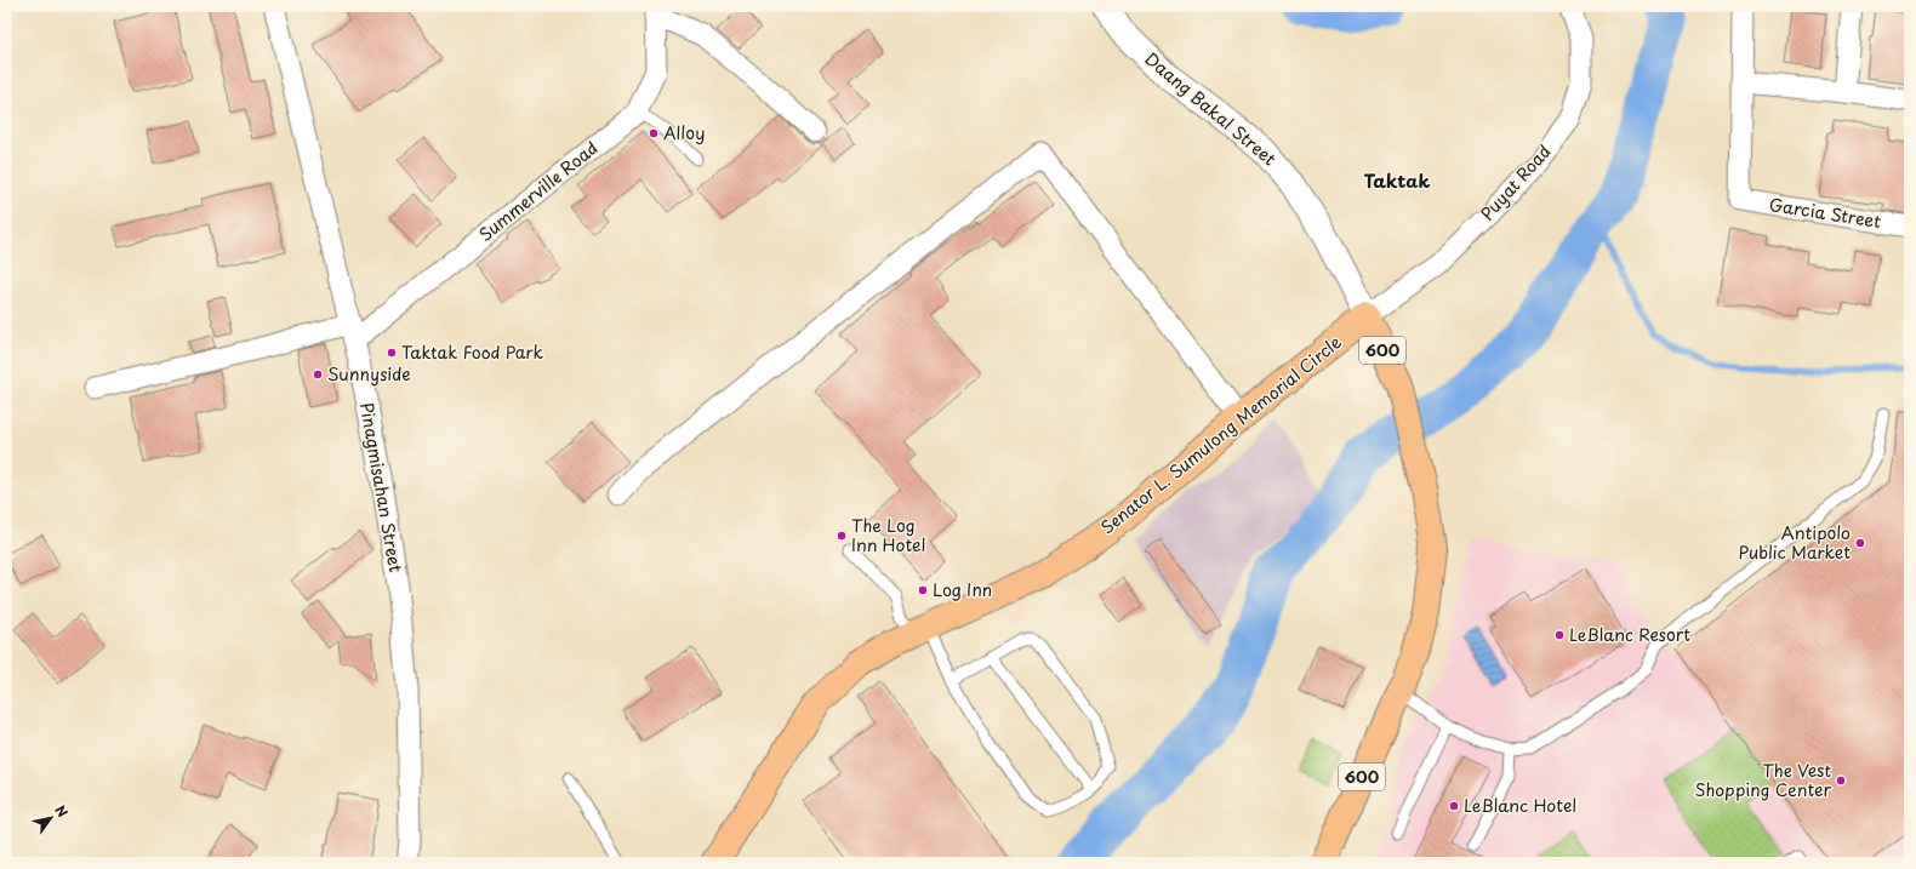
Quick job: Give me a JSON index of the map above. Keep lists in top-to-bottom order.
{
  "streets": {
    "main road": ["600", "Senator L. Sumulong Memorial Circle"],
    "street": [
      "Daang Bakal Street",
      "Puyat Road",
      "Summerville Road",
      "Garcia Street",
      "Pinagmisahan Street"
    ]
  },
  "crossings": [
    ["Daang Bakal Street", "Puyat Road"],
    ["Daang Bakal Street", "600"],
    ["Daang Bakal Street", "Senator L. Sumulong Memorial Circle"],
    ["Puyat Road", "600"],
    ["Puyat Road", "Senator L. Sumulong Memorial Circle"],
    ["Summerville Road", "Pinagmisahan Street"],
    ["600", "Senator L. Sumulong Memorial Circle"]
  ],
  "districts": ["Taktak"],
  "places": [
    "Alloy",
    "Taktak Food Park",
    "Sunnyside",
    "The Log Inn Hotel",
    "Antipolo Public Market",
    "Log Inn",
    "LeBlanc Resort",
    "The Vest Shopping Center",
    "LeBlanc Hotel"
  ],
  "north": "top right"
}
